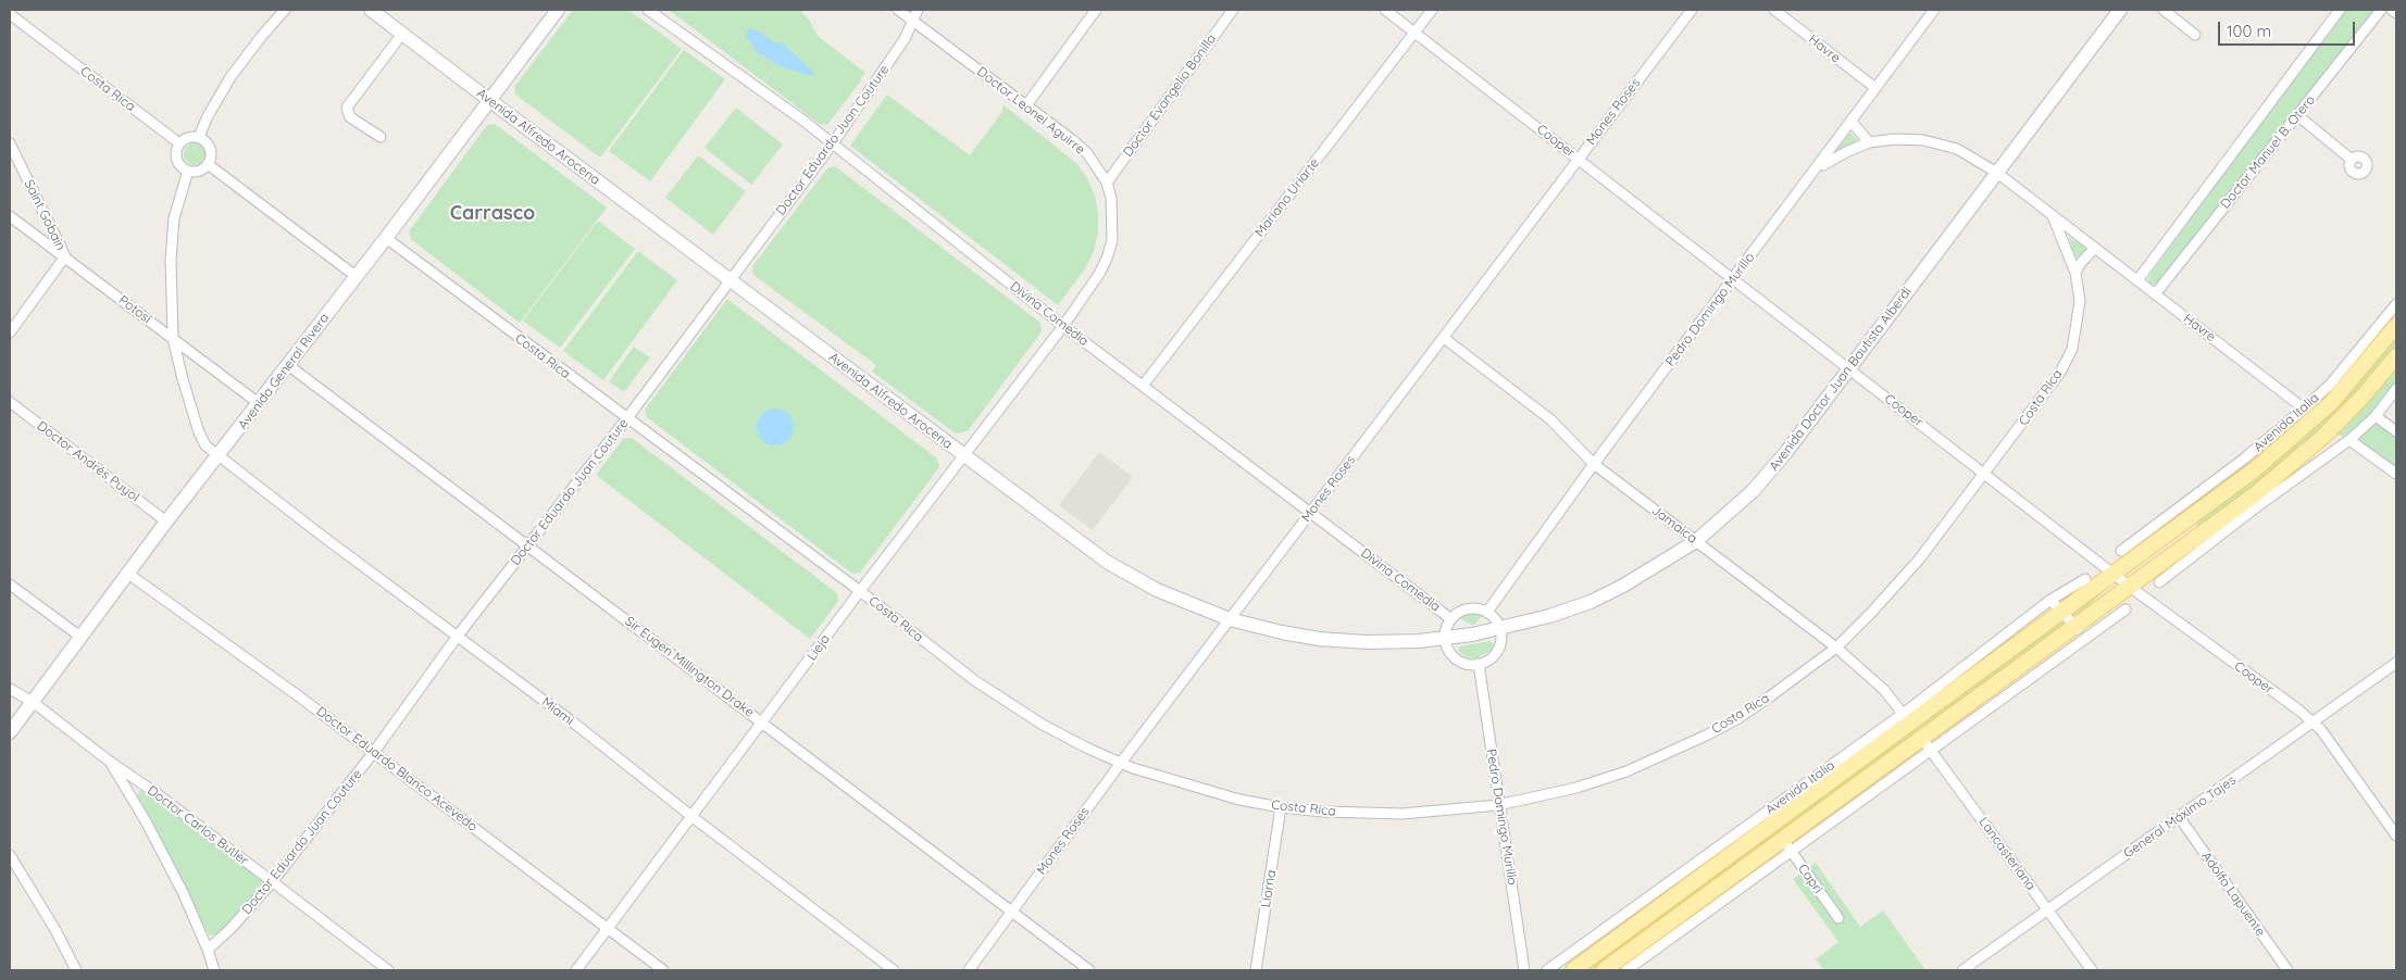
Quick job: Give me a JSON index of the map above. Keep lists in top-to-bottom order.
{
  "streets": {
    "main road": ["Avenida Italia"],
    "street": [
      "Havre",
      "Costa Rica",
      "Doctor Evangelio Bonilla",
      "Doctor Leonel Aguirre",
      "Mones Roses",
      "Avenida Alfredo Arocena",
      "Doctor Eduardo Juan Couture",
      "Cooper",
      "Doctor Manuel B. Otero",
      "Mariano Uriarte",
      "Saint Gobain",
      "Potosí",
      "Pedro Domingo Murillo",
      "Divina Comedia",
      "Avenida General Rivera",
      "Avenida Doctor Juan Bautista Alberdi",
      "Doctor Andrés Puyol",
      "Jamaica",
      "Lieja",
      "Sir Eugen Millington Drake",
      "Miami",
      "Doctor Eduardo Blanco Acevedo",
      "General Máximo Tajes",
      "Doctor Carlos Butler",
      "Lancasteriana",
      "Capri",
      "Liorna",
      "Adolfo Lapuente"
    ]
  },
  "crossings": [
    ["Havre", "Costa Rica"],
    ["Havre", "Doctor Manuel B. Otero"],
    ["Havre", "Pedro Domingo Murillo"],
    ["Havre", "Avenida Doctor Juan Bautista Alberdi"],
    ["Havre", "Avenida Italia"],
    ["Costa Rica", "Mones Roses"],
    ["Costa Rica", "Doctor Eduardo Juan Couture"],
    ["Costa Rica", "Cooper"],
    ["Costa Rica", "Pedro Domingo Murillo"],
    ["Costa Rica", "Avenida General Rivera"],
    ["Costa Rica", "Jamaica"],
    ["Costa Rica", "Lieja"],
    ["Costa Rica", "Miami"],
    ["Costa Rica", "Liorna"],
    ["Doctor Evangelio Bonilla", "Doctor Leonel Aguirre"],
    ["Doctor Leonel Aguirre", "Doctor Eduardo Juan Couture"],
    ["Doctor Leonel Aguirre", "Divina Comedia"],
    ["Doctor Leonel Aguirre", "Lieja"],
    ["Mones Roses", "Avenida Alfredo Arocena"],
    ["Mones Roses", "Cooper"],
    ["Mones Roses", "Divina Comedia"],
    ["Mones Roses", "Jamaica"],
    ["Mones Roses", "Sir Eugen Millington Drake"],
    ["Avenida Alfredo Arocena", "Doctor Eduardo Juan Couture"],
    ["Avenida Alfredo Arocena", "Avenida General Rivera"],
    ["Avenida Alfredo Arocena", "Avenida Doctor Juan Bautista Alberdi"],
    ["Avenida Alfredo Arocena", "Lieja"],
    ["Doctor Eduardo Juan Couture", "Divina Comedia"],
    ["Doctor Eduardo Juan Couture", "Sir Eugen Millington Drake"],
    ["Doctor Eduardo Juan Couture", "Miami"],
    ["Doctor Eduardo Juan Couture", "Doctor Eduardo Blanco Acevedo"],
    ["Doctor Eduardo Juan Couture", "Doctor Carlos Butler"],
    ["Cooper", "Mariano Uriarte"],
    ["Cooper", "Pedro Domingo Murillo"],
    ["Cooper", "Avenida Doctor Juan Bautista Alberdi"],
    ["Cooper", "Avenida Italia"],
    ["Cooper", "General Máximo Tajes"],
    ["Mariano Uriarte", "Divina Comedia"],
    ["Saint Gobain", "Potosí"],
    ["Potosí", "Avenida General Rivera"],
    ["Potosí", "Miami"],
    ["Pedro Domingo Murillo", "Jamaica"],
    ["Divina Comedia", "Lieja"],
    ["Avenida General Rivera", "Doctor Andrés Puyol"],
    ["Avenida General Rivera", "Sir Eugen Millington Drake"],
    ["Avenida General Rivera", "Miami"],
    ["Avenida General Rivera", "Doctor Eduardo Blanco Acevedo"],
    ["Avenida General Rivera", "Doctor Carlos Butler"],
    ["Avenida Doctor Juan Bautista Alberdi", "Jamaica"],
    ["Avenida Italia", "Jamaica"],
    ["Lieja", "Sir Eugen Millington Drake"],
    ["Lieja", "Miami"],
    ["Lieja", "Doctor Eduardo Blanco Acevedo"],
    ["General Máximo Tajes", "Lancasteriana"],
    ["General Máximo Tajes", "Adolfo Lapuente"]
  ],
  "districts": ["Carrasco"],
  "scale_bar": "100 m"
}
